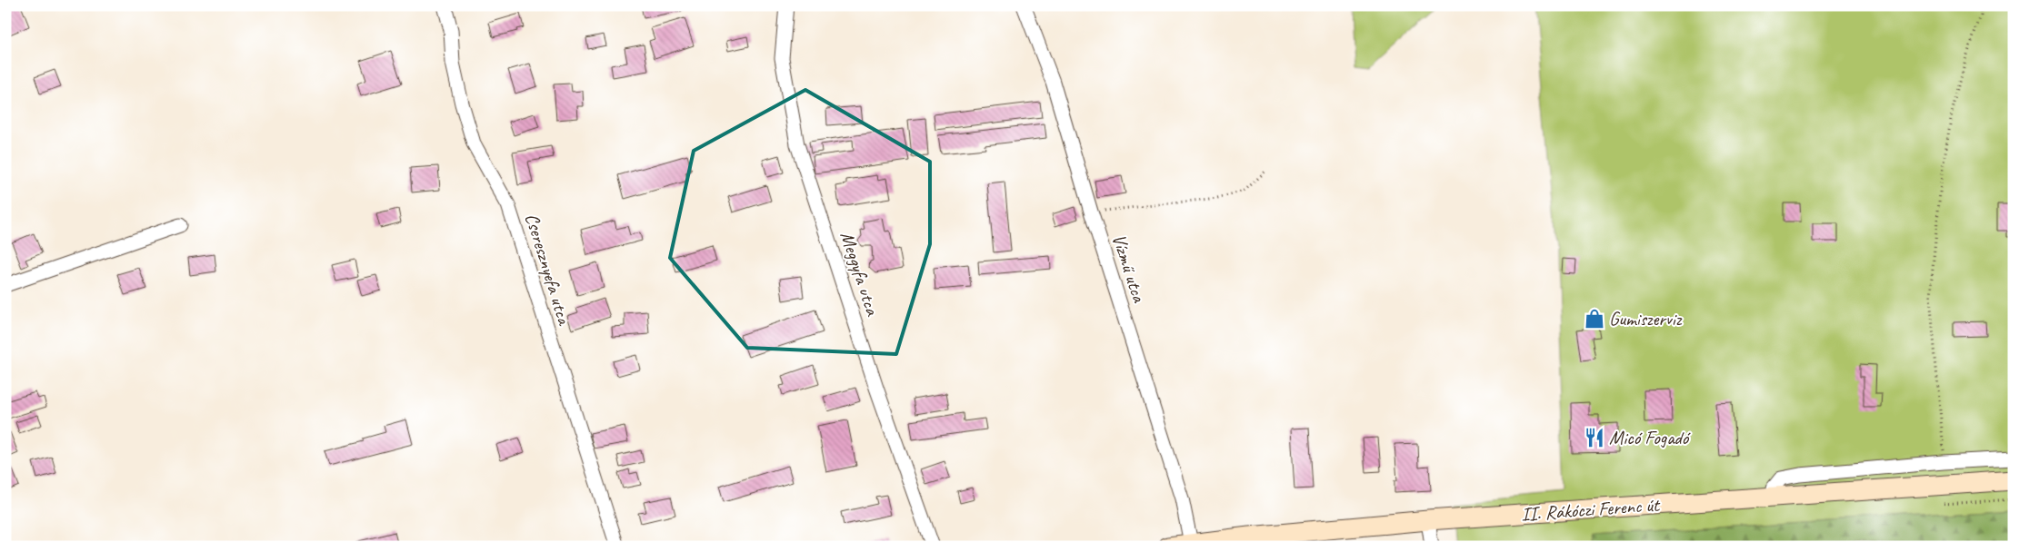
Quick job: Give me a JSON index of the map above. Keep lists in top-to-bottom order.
{
  "streets": {
    "main road": ["II. Rákóczi Ferenc út"],
    "street": ["Vízmű utca", "Cseresznyefa utca", "Meggyfa utca"]
  },
  "crossings": [
    ["Vízmű utca", "II. Rákóczi Ferenc út"]
  ],
  "places": {
    "shop": ["Gumiszerviz"],
    "restaurant": ["Micó Fogadó"]
  }
}
